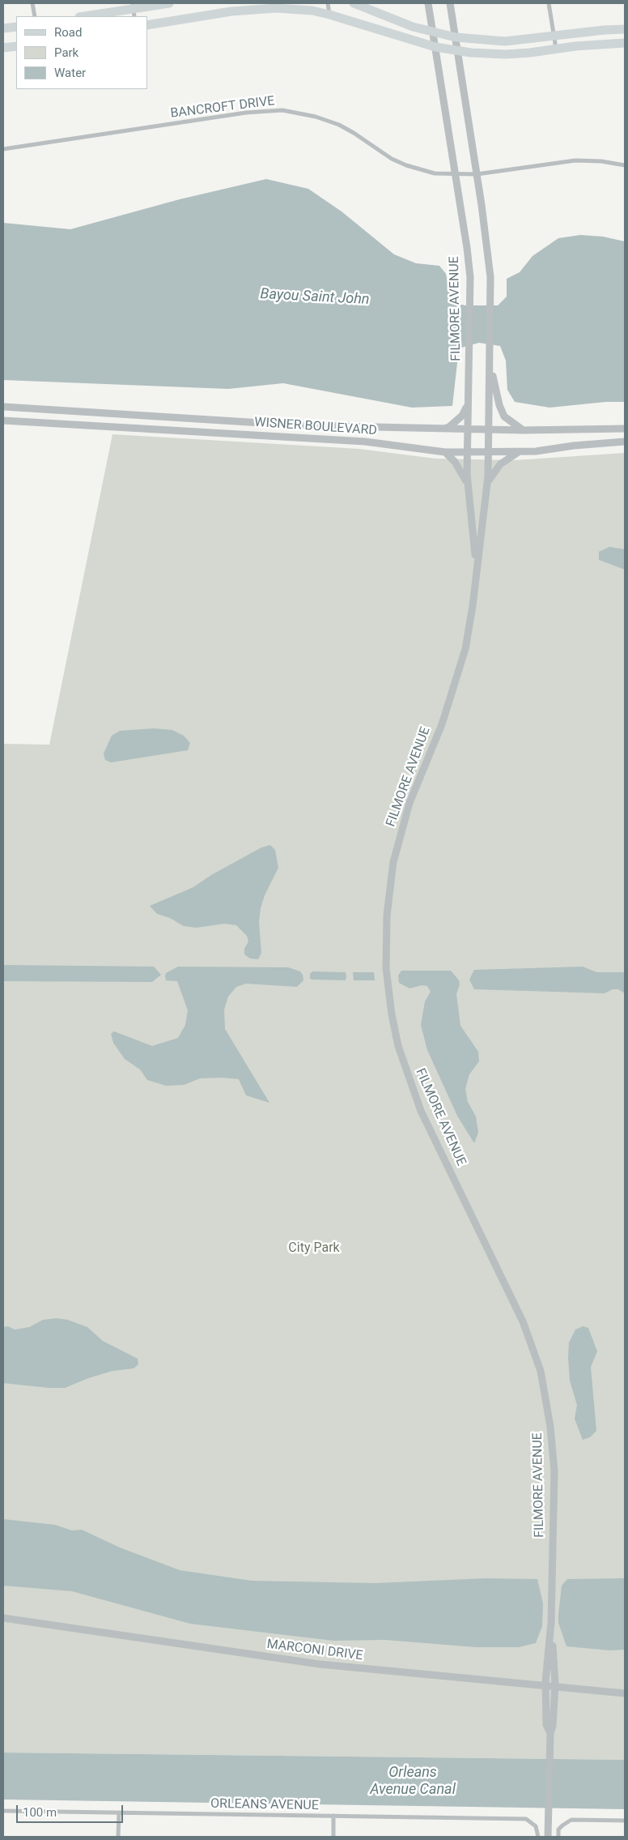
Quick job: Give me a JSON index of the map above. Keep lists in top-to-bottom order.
{
  "streets": {
    "street": [
      "BANCROFT DRIVE",
      "FILMORE AVENUE",
      "WISNER BOULEVARD",
      "MARCONI DRIVE",
      "ORLEANS AVENUE"
    ]
  },
  "crossings": [
    ["BANCROFT DRIVE", "FILMORE AVENUE"],
    ["FILMORE AVENUE", "WISNER BOULEVARD"],
    ["FILMORE AVENUE", "MARCONI DRIVE"]
  ],
  "water": ["Bayou Saint John", "Orleans Avenue Canal"],
  "parks": ["City Park"],
  "legend": ["Road", "Park", "Water"],
  "scale_bar": "100 m"
}
